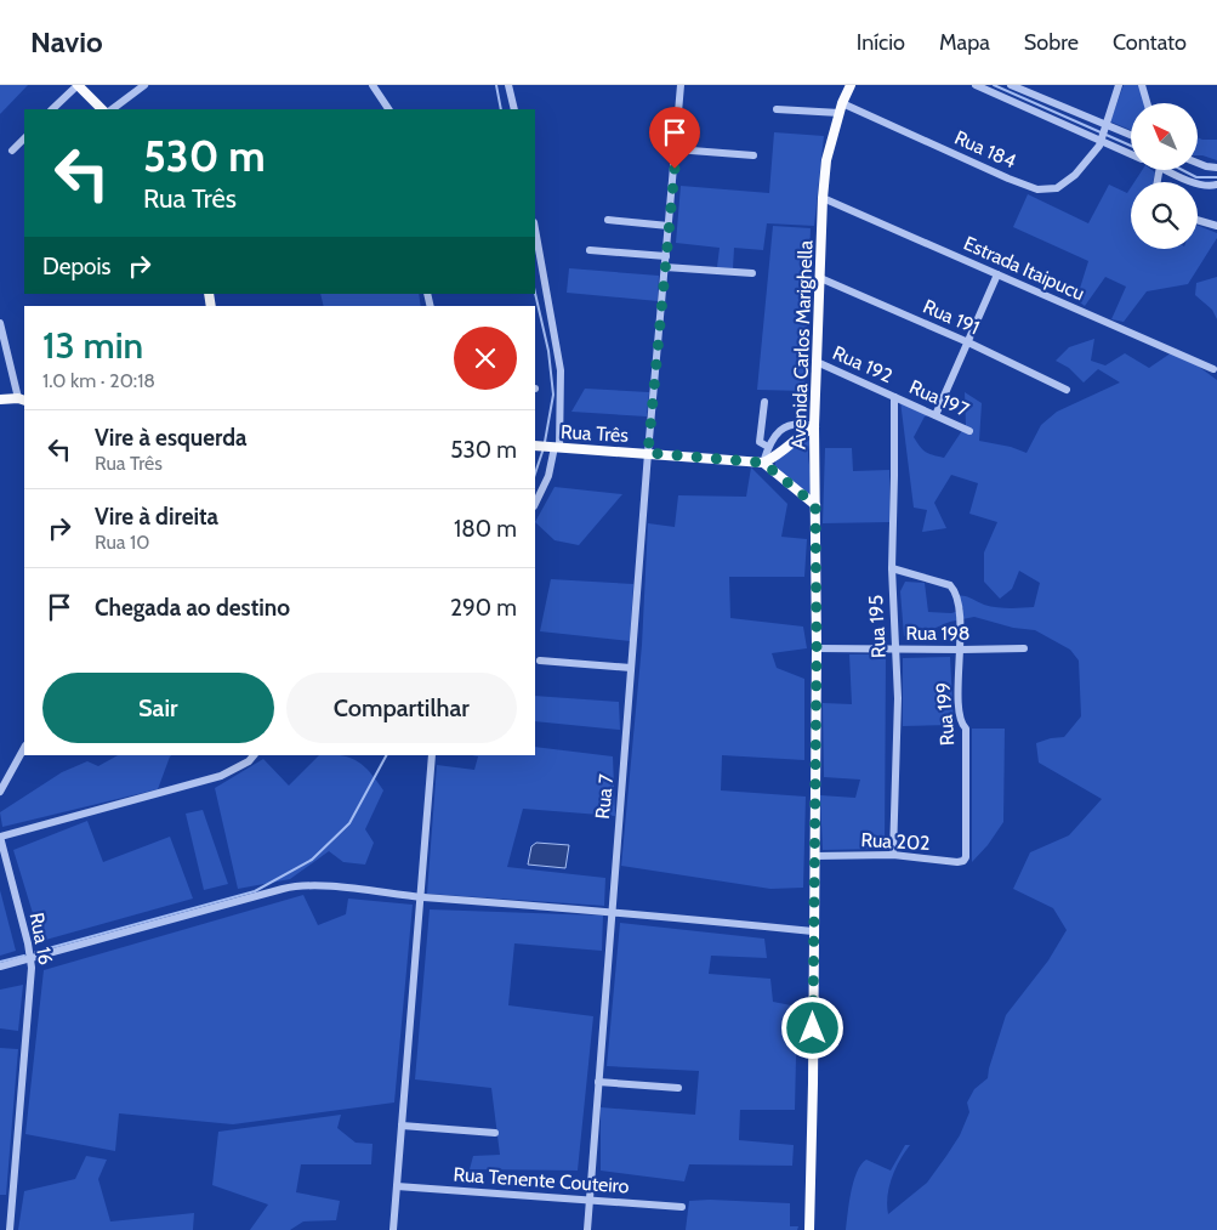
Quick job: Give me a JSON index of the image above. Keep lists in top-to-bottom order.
{
  "streets": {
    "main road": ["Avenida Carlos Marighella", "Rua Três"],
    "street": [
      "Rua 184",
      "Estrada Itaipucu",
      "Rua 191",
      "Rua 192",
      "Rua 197",
      "Rua 195",
      "Rua 198",
      "Rua 199",
      "Rua 7",
      "Rua 202",
      "Rua 16",
      "Rua Tenente Couteiro"
    ]
  },
  "crossings": [
    ["Rua 184", "Avenida Carlos Marighella"],
    ["Estrada Itaipucu", "Avenida Carlos Marighella"],
    ["Rua 191", "Avenida Carlos Marighella"],
    ["Avenida Carlos Marighella", "Rua 192"],
    ["Avenida Carlos Marighella", "Rua 198"],
    ["Avenida Carlos Marighella", "Rua 202"],
    ["Rua 192", "Rua 197"],
    ["Rua 192", "Rua 195"],
    ["Rua 197", "Rua 195"],
    ["Rua Três", "Rua 7"],
    ["Rua 195", "Rua 198"],
    ["Rua 195", "Rua 202"],
    ["Rua 198", "Rua 199"],
    ["Rua 199", "Rua 202"],
    ["Rua 7", "Rua Tenente Couteiro"]
  ],
  "north": "top left",
  "page": {
    "header": "Navio",
    "nav": [
      "Início",
      "Mapa",
      "Sobre",
      "Contato"
    ],
    "turn": ["530 m", "Rua Três"],
    "then": "Depois",
    "heading": ["13 min", "1.0 km · 20:18"],
    "list": [
      {
        "name": "Vire à esquerda",
        "note": "Rua Três",
        "value": "530 m"
      },
      {
        "name": "Vire à direita",
        "note": "Rua 10",
        "value": "180 m"
      },
      {
        "name": "Chegada ao destino",
        "value": "290 m"
      }
    ],
    "buttons": ["Sair", "Compartilhar"]
  }
}
